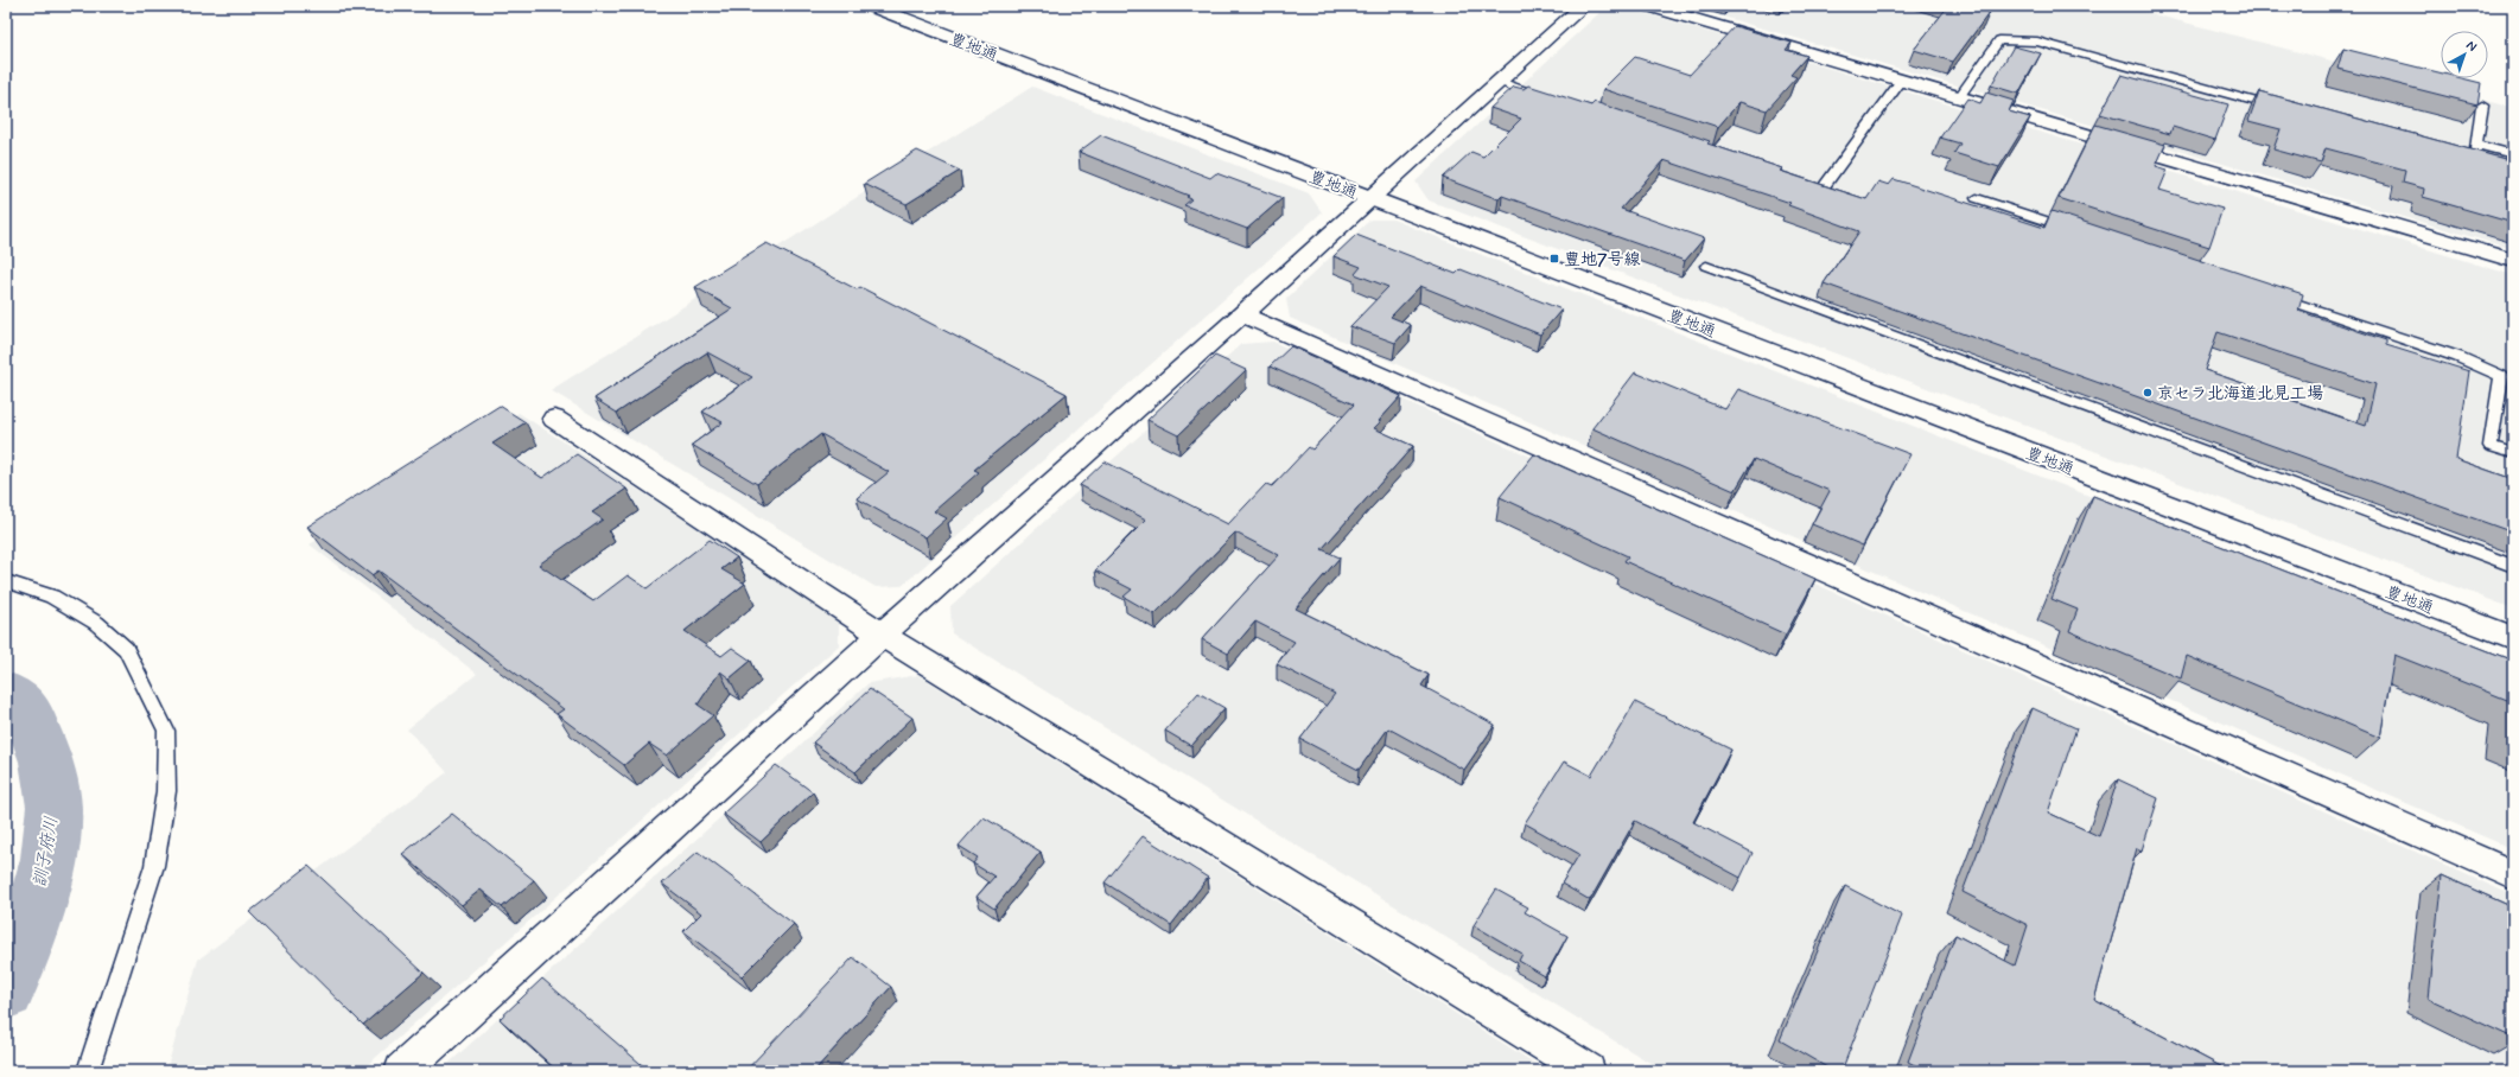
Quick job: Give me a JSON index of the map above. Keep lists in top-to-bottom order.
{
  "streets": {
    "street": ["豊地通"]
  },
  "water": ["訓子府川"],
  "places": {
    "transit": ["豊地7号線"],
    "other": ["京セラ北海道北見工場"]
  },
  "north": "top right"
}
